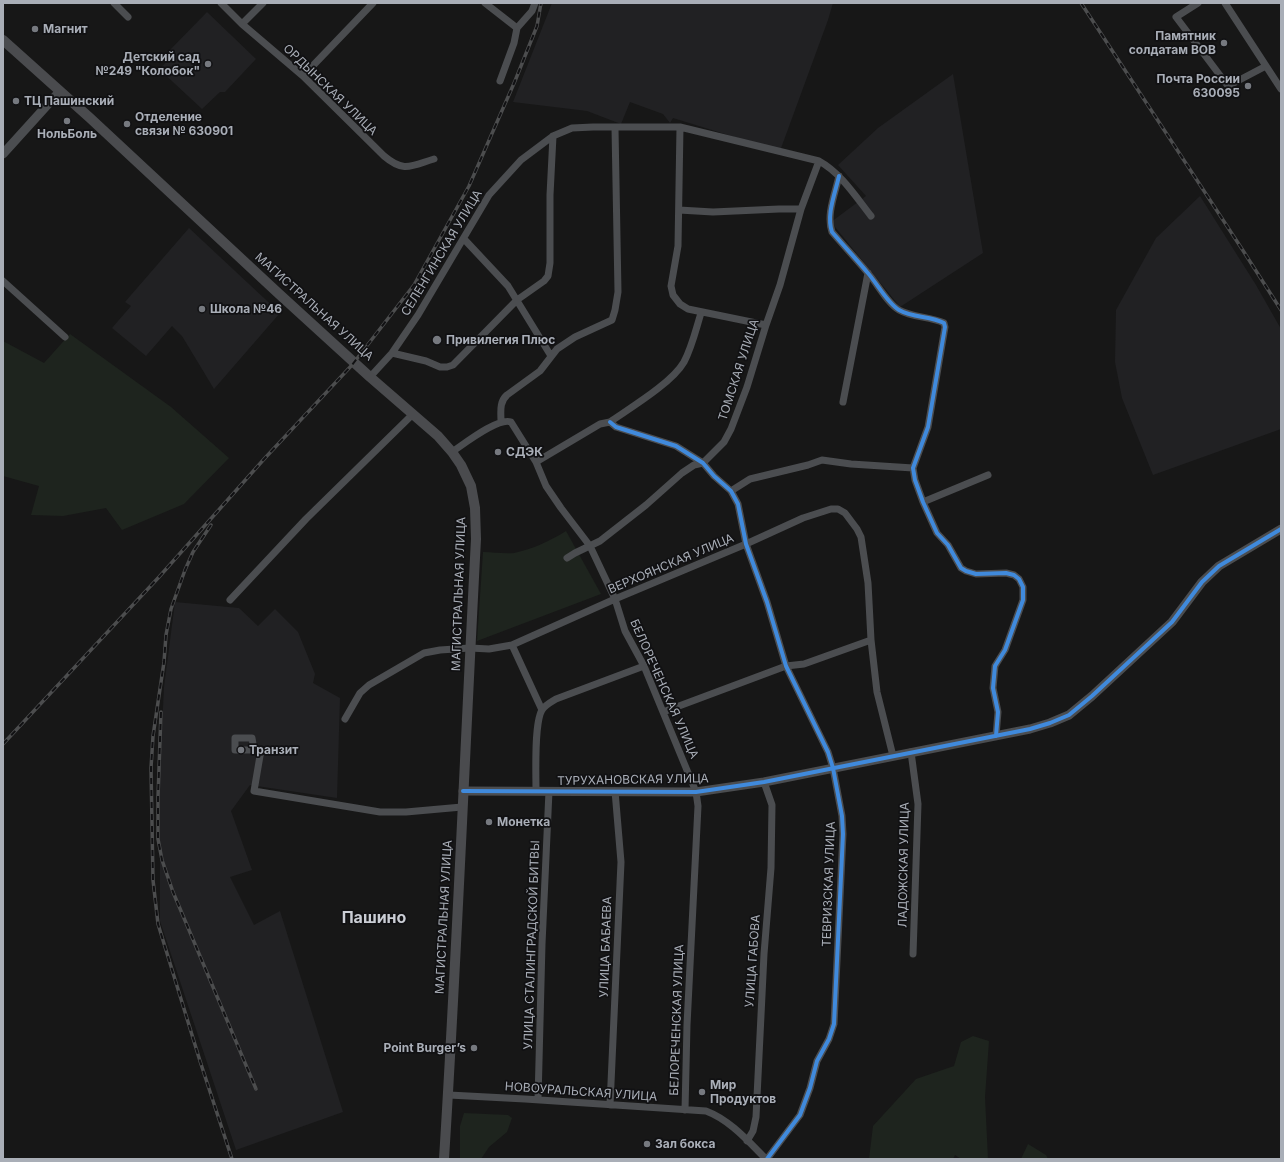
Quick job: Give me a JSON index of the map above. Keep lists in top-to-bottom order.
{
  "streets": {
    "main road": ["МАГИСТРАЛЬНАЯ УЛИЦА"],
    "street": [
      "ОРДЫНСКАЯ УЛИЦА",
      "СЕЛЕНГИНСКАЯ УЛИЦА",
      "ТОМСКАЯ УЛИЦА",
      "ВЕРХОЯНСКАЯ УЛИЦА",
      "БЕЛОРЕЧЕНСКАЯ УЛИЦА",
      "ТУРУХАНОВСКАЯ УЛИЦА",
      "ЛАДОЖСКАЯ УЛИЦА",
      "ТЕВРИЗСКАЯ УЛИЦА",
      "УЛИЦА СТАЛИНГРАДСКОЙ БИТВЫ",
      "УЛИЦА БАБАЕВА",
      "УЛИЦА ГАБОВА",
      "НОВОУРАЛЬСКАЯ УЛИЦА"
    ]
  },
  "crossings": [
    ["СЕЛЕНГИНСКАЯ УЛИЦА", "МАГИСТРАЛЬНАЯ УЛИЦА"],
    ["СЕЛЕНГИНСКАЯ УЛИЦА", "ТОМСКАЯ УЛИЦА"],
    ["МАГИСТРАЛЬНАЯ УЛИЦА", "ВЕРХОЯНСКАЯ УЛИЦА"],
    ["МАГИСТРАЛЬНАЯ УЛИЦА", "ТУРУХАНОВСКАЯ УЛИЦА"],
    ["МАГИСТРАЛЬНАЯ УЛИЦА", "НОВОУРАЛЬСКАЯ УЛИЦА"],
    ["ТОМСКАЯ УЛИЦА", "БЕЛОРЕЧЕНСКАЯ УЛИЦА"],
    ["ТОМСКАЯ УЛИЦА", "ТЕВРИЗСКАЯ УЛИЦА"],
    ["ВЕРХОЯНСКАЯ УЛИЦА", "БЕЛОРЕЧЕНСКАЯ УЛИЦА"],
    ["ВЕРХОЯНСКАЯ УЛИЦА", "ТУРУХАНОВСКАЯ УЛИЦА"],
    ["ВЕРХОЯНСКАЯ УЛИЦА", "ТЕВРИЗСКАЯ УЛИЦА"],
    ["БЕЛОРЕЧЕНСКАЯ УЛИЦА", "ТУРУХАНОВСКАЯ УЛИЦА"],
    ["БЕЛОРЕЧЕНСКАЯ УЛИЦА", "НОВОУРАЛЬСКАЯ УЛИЦА"],
    ["ТУРУХАНОВСКАЯ УЛИЦА", "ЛАДОЖСКАЯ УЛИЦА"],
    ["ТУРУХАНОВСКАЯ УЛИЦА", "ТЕВРИЗСКАЯ УЛИЦА"],
    ["ТУРУХАНОВСКАЯ УЛИЦА", "УЛИЦА СТАЛИНГРАДСКОЙ БИТВЫ"],
    ["ТУРУХАНОВСКАЯ УЛИЦА", "УЛИЦА БАБАЕВА"],
    ["ТУРУХАНОВСКАЯ УЛИЦА", "УЛИЦА ГАБОВА"],
    ["ТЕВРИЗСКАЯ УЛИЦА", "НОВОУРАЛЬСКАЯ УЛИЦА"],
    ["УЛИЦА СТАЛИНГРАДСКОЙ БИТВЫ", "НОВОУРАЛЬСКАЯ УЛИЦА"],
    ["УЛИЦА БАБАЕВА", "НОВОУРАЛЬСКАЯ УЛИЦА"],
    ["УЛИЦА ГАБОВА", "НОВОУРАЛЬСКАЯ УЛИЦА"]
  ],
  "districts": ["Пашино"],
  "places": [
    "Магнит",
    "Памятник солдатам ВОВ",
    "Детский сад №249 \"Колобок\"",
    "Почта России 630095",
    "ТЦ Пашинский",
    "НольБоль",
    "Отделение связи № 630901",
    "Школа №46",
    "Привилегия Плюс",
    "СДЭК",
    "Транзит",
    "Монетка",
    "Point Burger’s",
    "Мир Продуктов",
    "Зал бокса"
  ]
}
